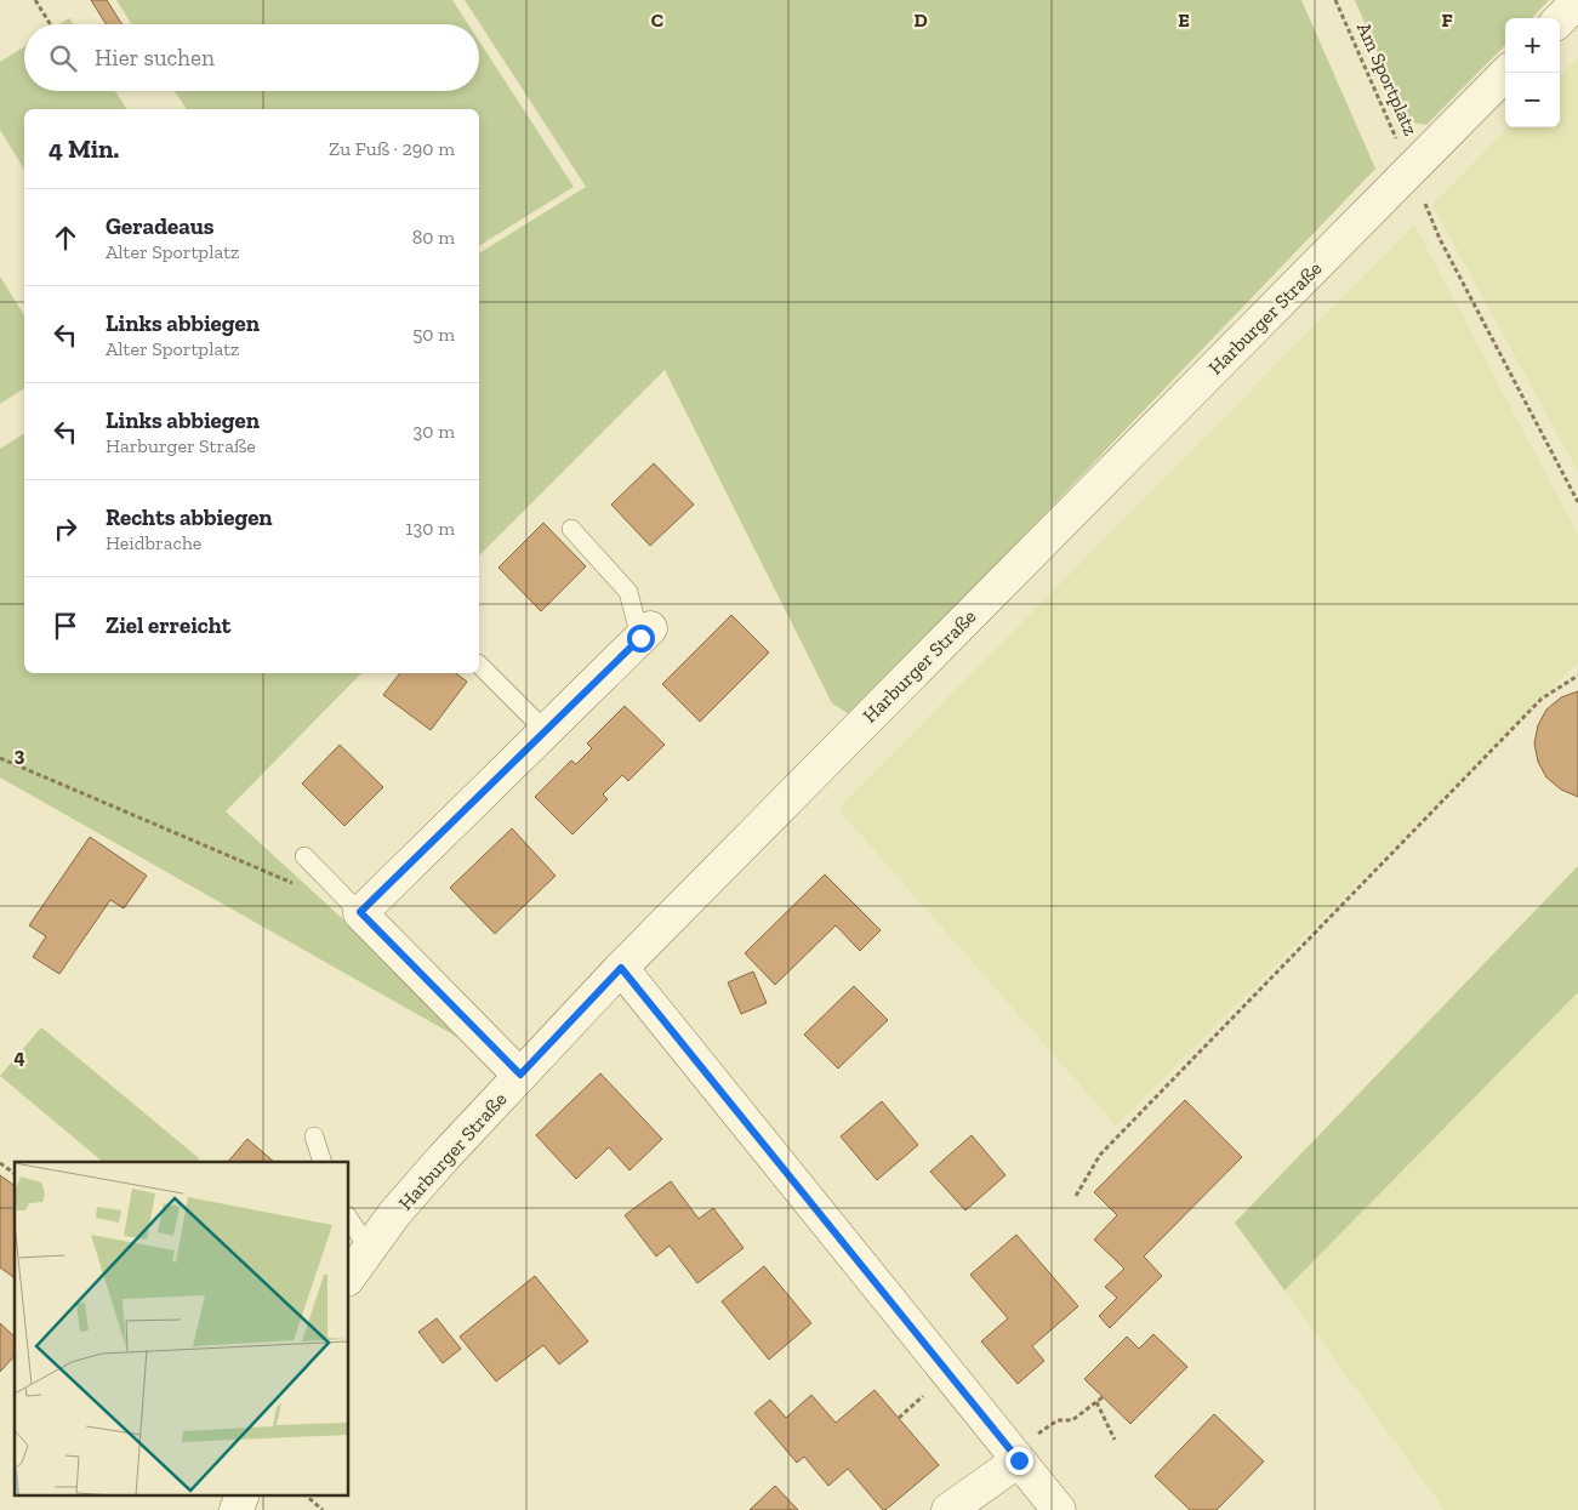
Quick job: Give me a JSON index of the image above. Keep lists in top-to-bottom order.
{
  "streets": {
    "street": ["Harburger Straße"],
    "path": ["Am Sportplatz"]
  },
  "crossings": [
    ["Am Sportplatz", "Harburger Straße"]
  ],
  "page": {
    "map_buttons": ["+", "−"],
    "search": "Hier suchen",
    "heading": ["4 Min.", "Zu Fuß · 290 m"],
    "list": [
      ["Geradeaus", "Alter Sportplatz", "80 m"],
      ["Links abbiegen", "Alter Sportplatz", "50 m"],
      ["Links abbiegen", "Harburger Straße", "30 m"],
      ["Rechts abbiegen", "Heidbrache", "130 m"],
      "Ziel erreicht"
    ]
  },
  "grid": {
    "columns": [
      "C",
      "D",
      "E",
      "F"
    ],
    "rows": ["3", "4"]
  }
}
